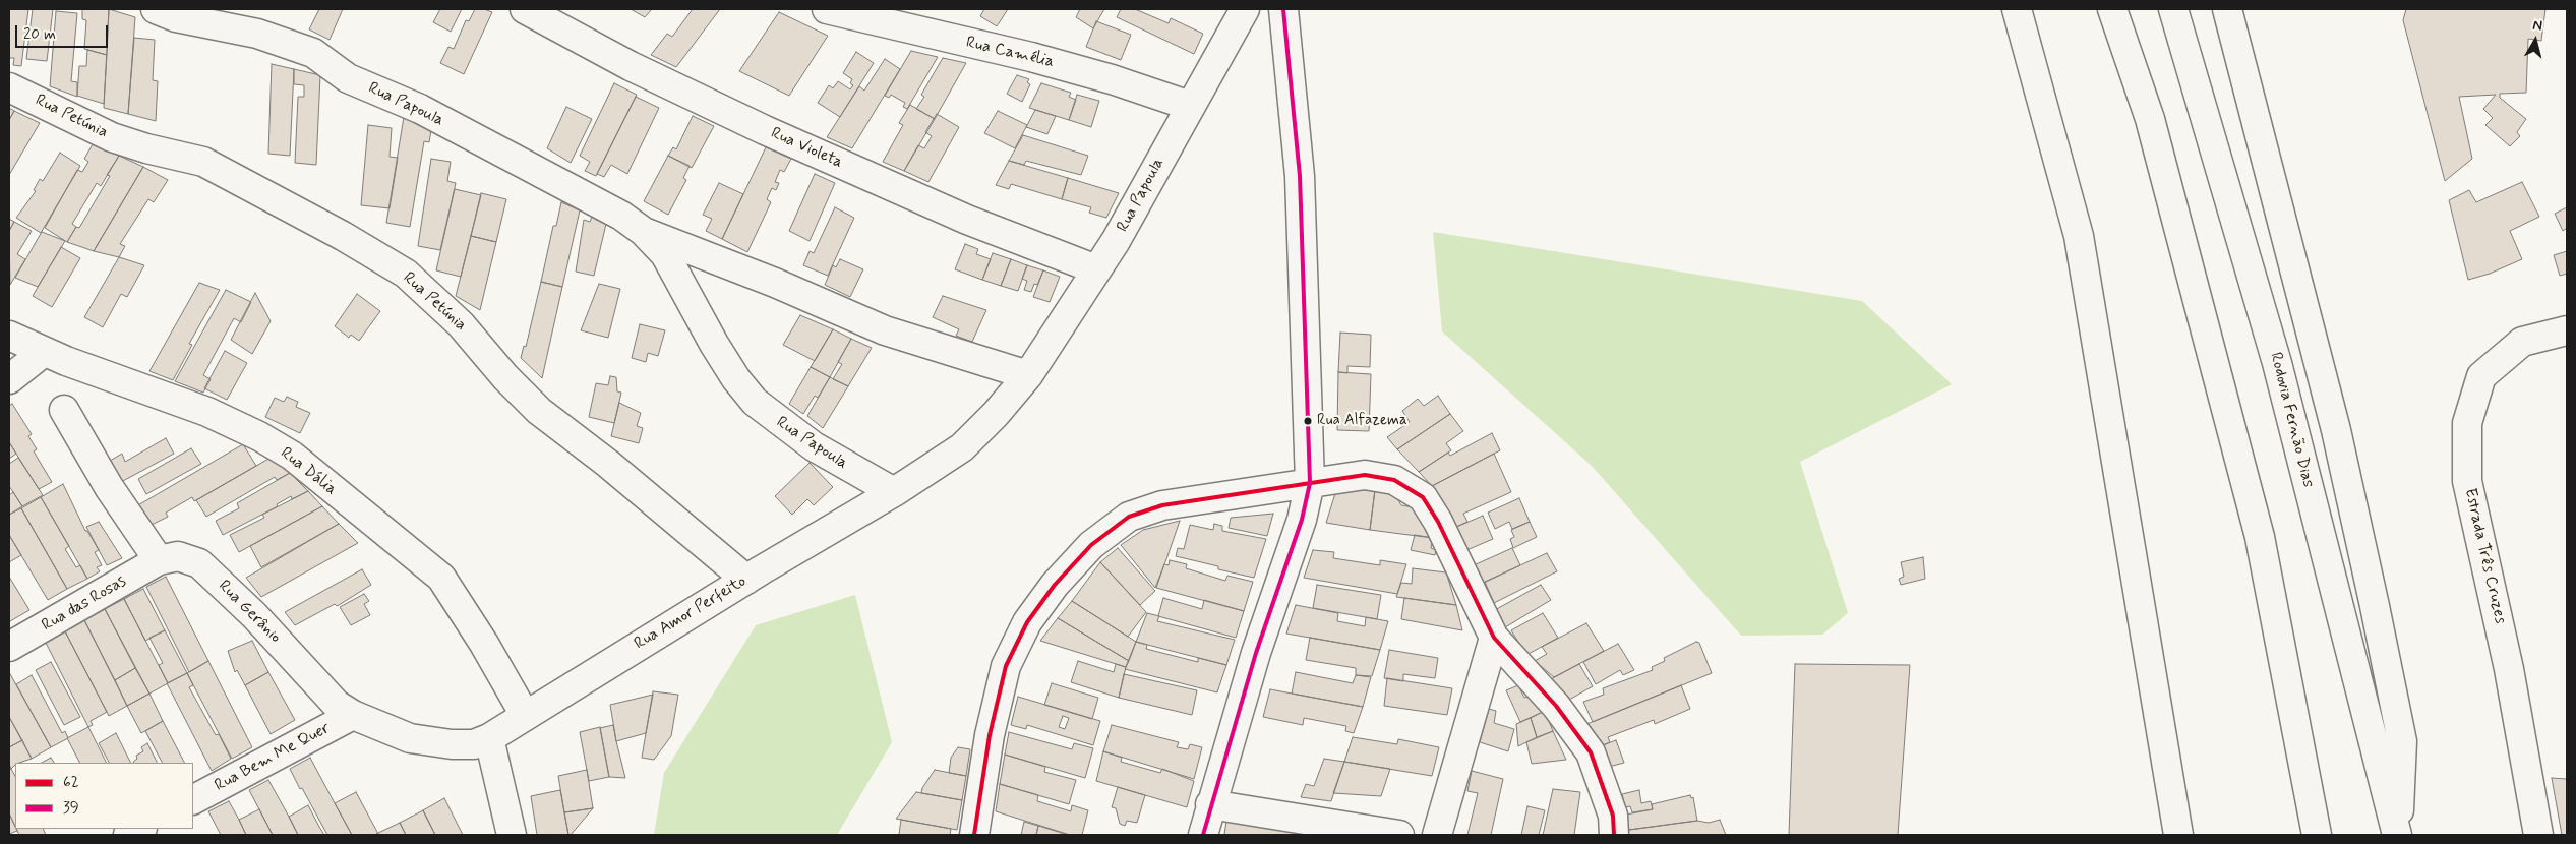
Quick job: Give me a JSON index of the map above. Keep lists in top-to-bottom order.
{
  "streets": {
    "main road": [
      "Rua Camélia",
      "Rua Papoula",
      "Rua Petúnia",
      "Rua Violeta",
      "Rodovia Fernão Dias",
      "Rua Dália",
      "Estrada Três Cruzes",
      "Rua das Rosas",
      "Rua Gerânio",
      "Rua Amor Perfeito",
      "Rua Bem Me Quer"
    ]
  },
  "crossings": [
    ["Rua Camélia", "Rua Papoula"],
    ["Rua Papoula", "Rua Violeta"],
    ["Rua Papoula", "Rua Amor Perfeito"],
    ["Rua Petúnia", "Rua Amor Perfeito"],
    ["Rua Dália", "Rua Amor Perfeito"],
    ["Rua das Rosas", "Rua Gerânio"],
    ["Rua Gerânio", "Rua Amor Perfeito"],
    ["Rua Gerânio", "Rua Bem Me Quer"]
  ],
  "places": ["Rua Alfazema"],
  "lines": ["transit line 39", "transit line 62"],
  "legend": ["62", "39"],
  "scale_bar": "20 m",
  "north": "top"
}
